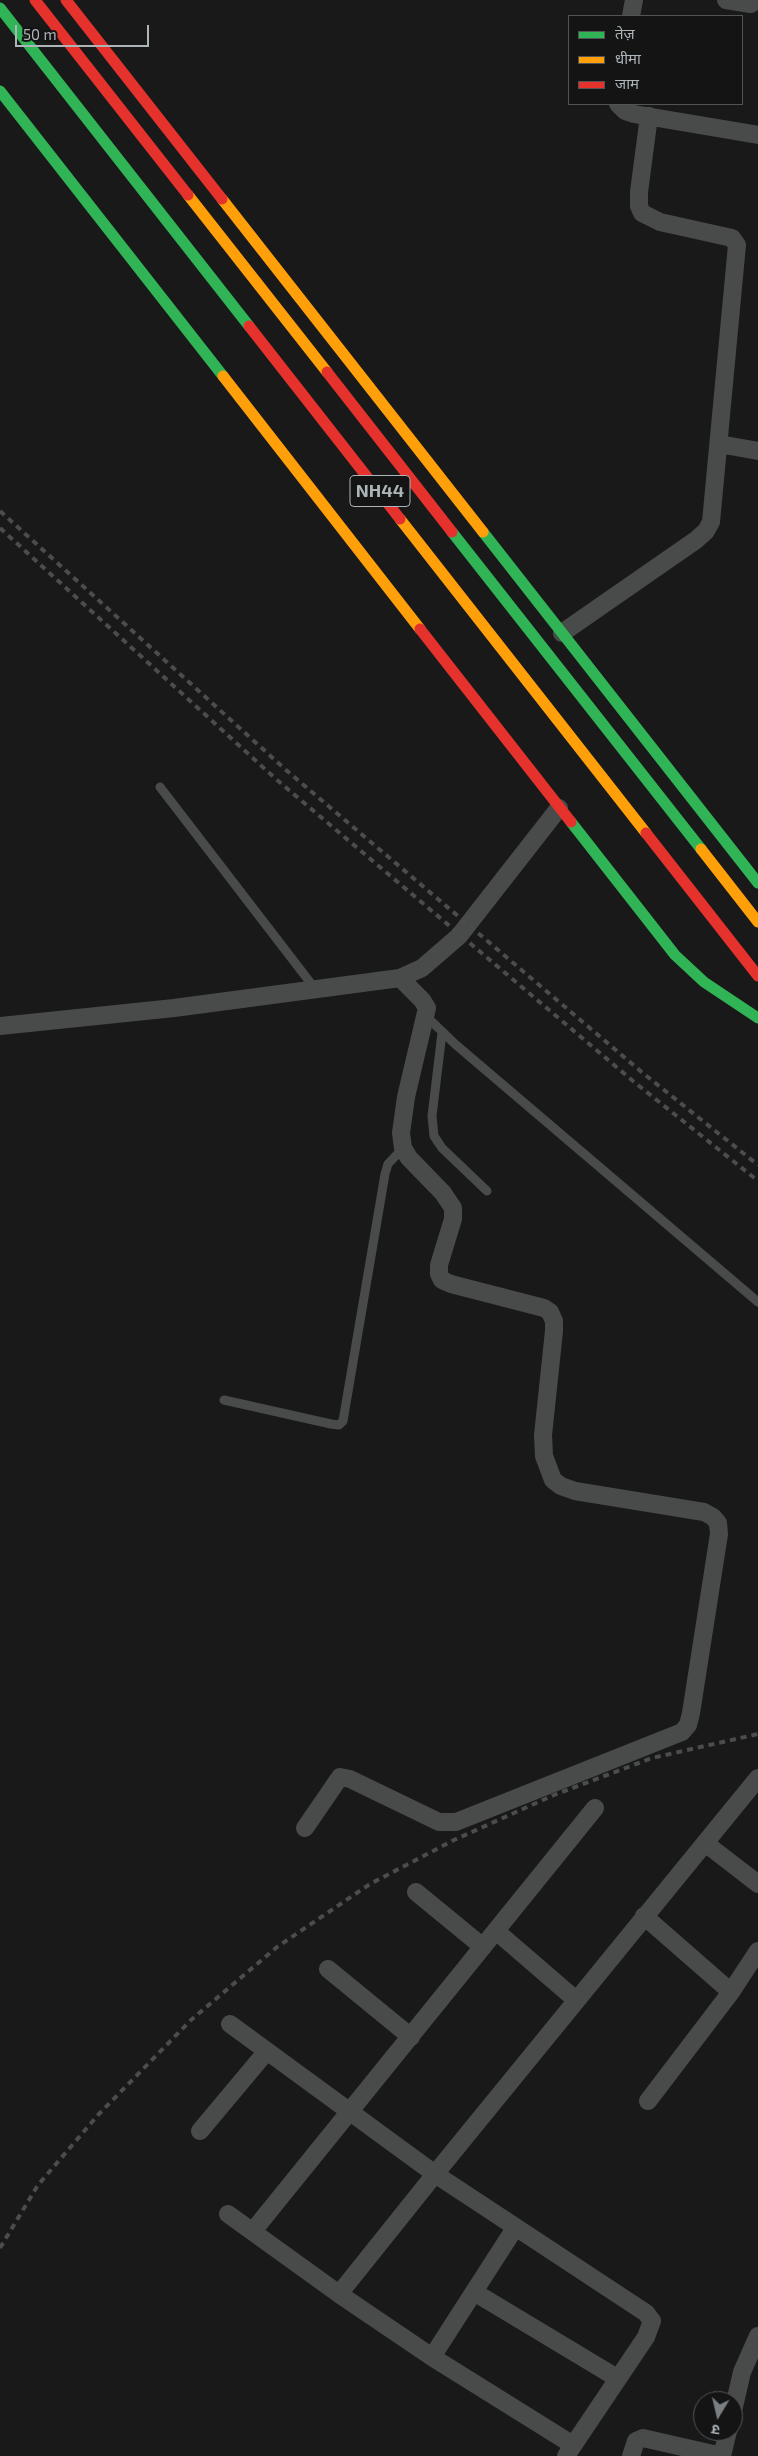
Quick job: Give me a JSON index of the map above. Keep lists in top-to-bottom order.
{
  "streets": {
    "main road": ["NH44"]
  },
  "legend": ["तेज़", "धीमा", "जाम"],
  "scale_bar": "50 m",
  "north": "bottom"
}
